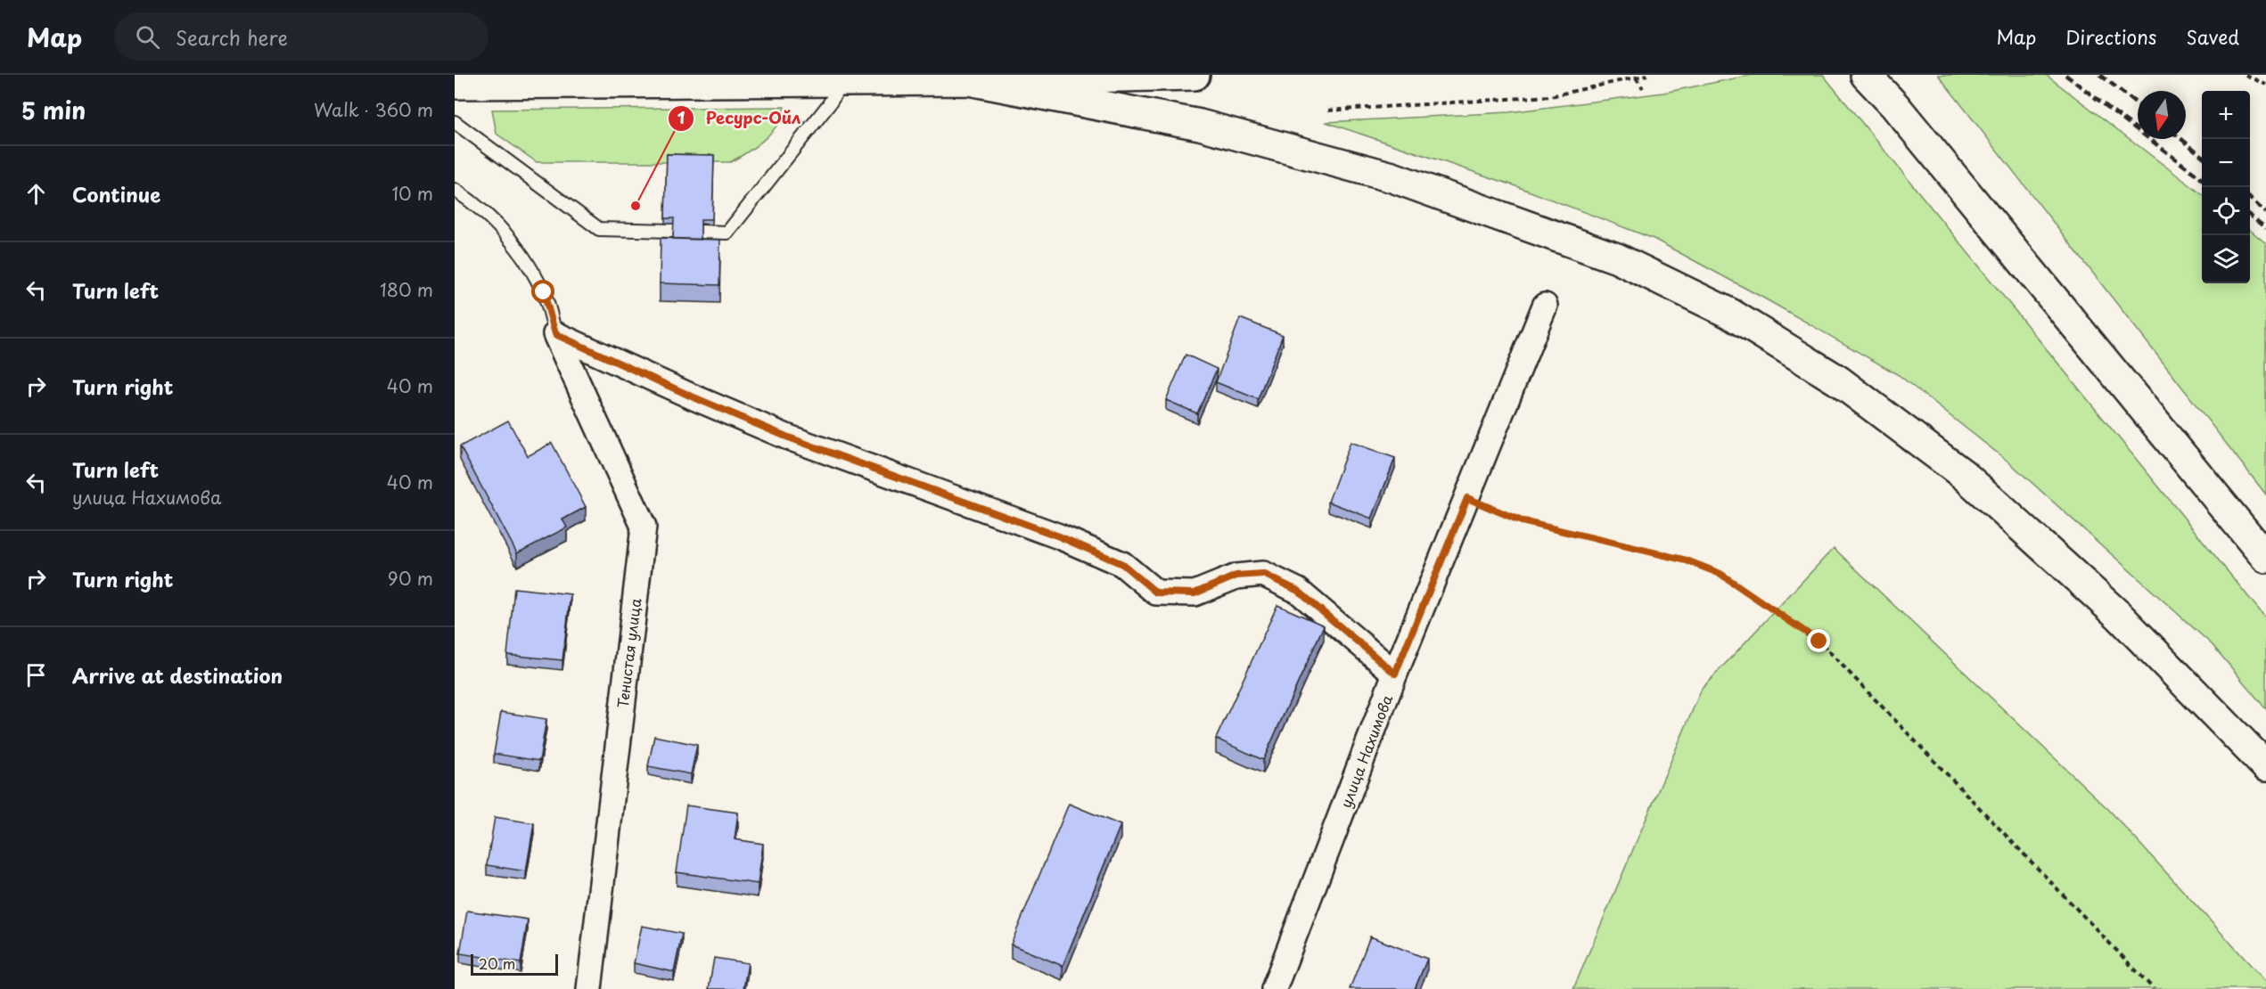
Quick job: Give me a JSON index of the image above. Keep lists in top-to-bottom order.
{
  "streets": {
    "street": ["Тенистая улица", "улица Нахимова"]
  },
  "places": ["Ресурс-Ойл"],
  "scale_bar": "20 m",
  "north": "bottom",
  "page": {
    "header": "Map",
    "search": "Search here",
    "nav": ["Map", "Directions", "Saved"],
    "heading": ["5 min", "Walk · 360 m"],
    "map_buttons": ["+", "−"],
    "list": [
      ["Continue", "10 m"],
      ["Turn left", "180 m"],
      ["Turn right", "40 m"],
      ["Turn left", "улица Нахимова", "40 m"],
      ["Turn right", "90 m"],
      "Arrive at destination"
    ],
    "scale": "20 m"
  }
}
